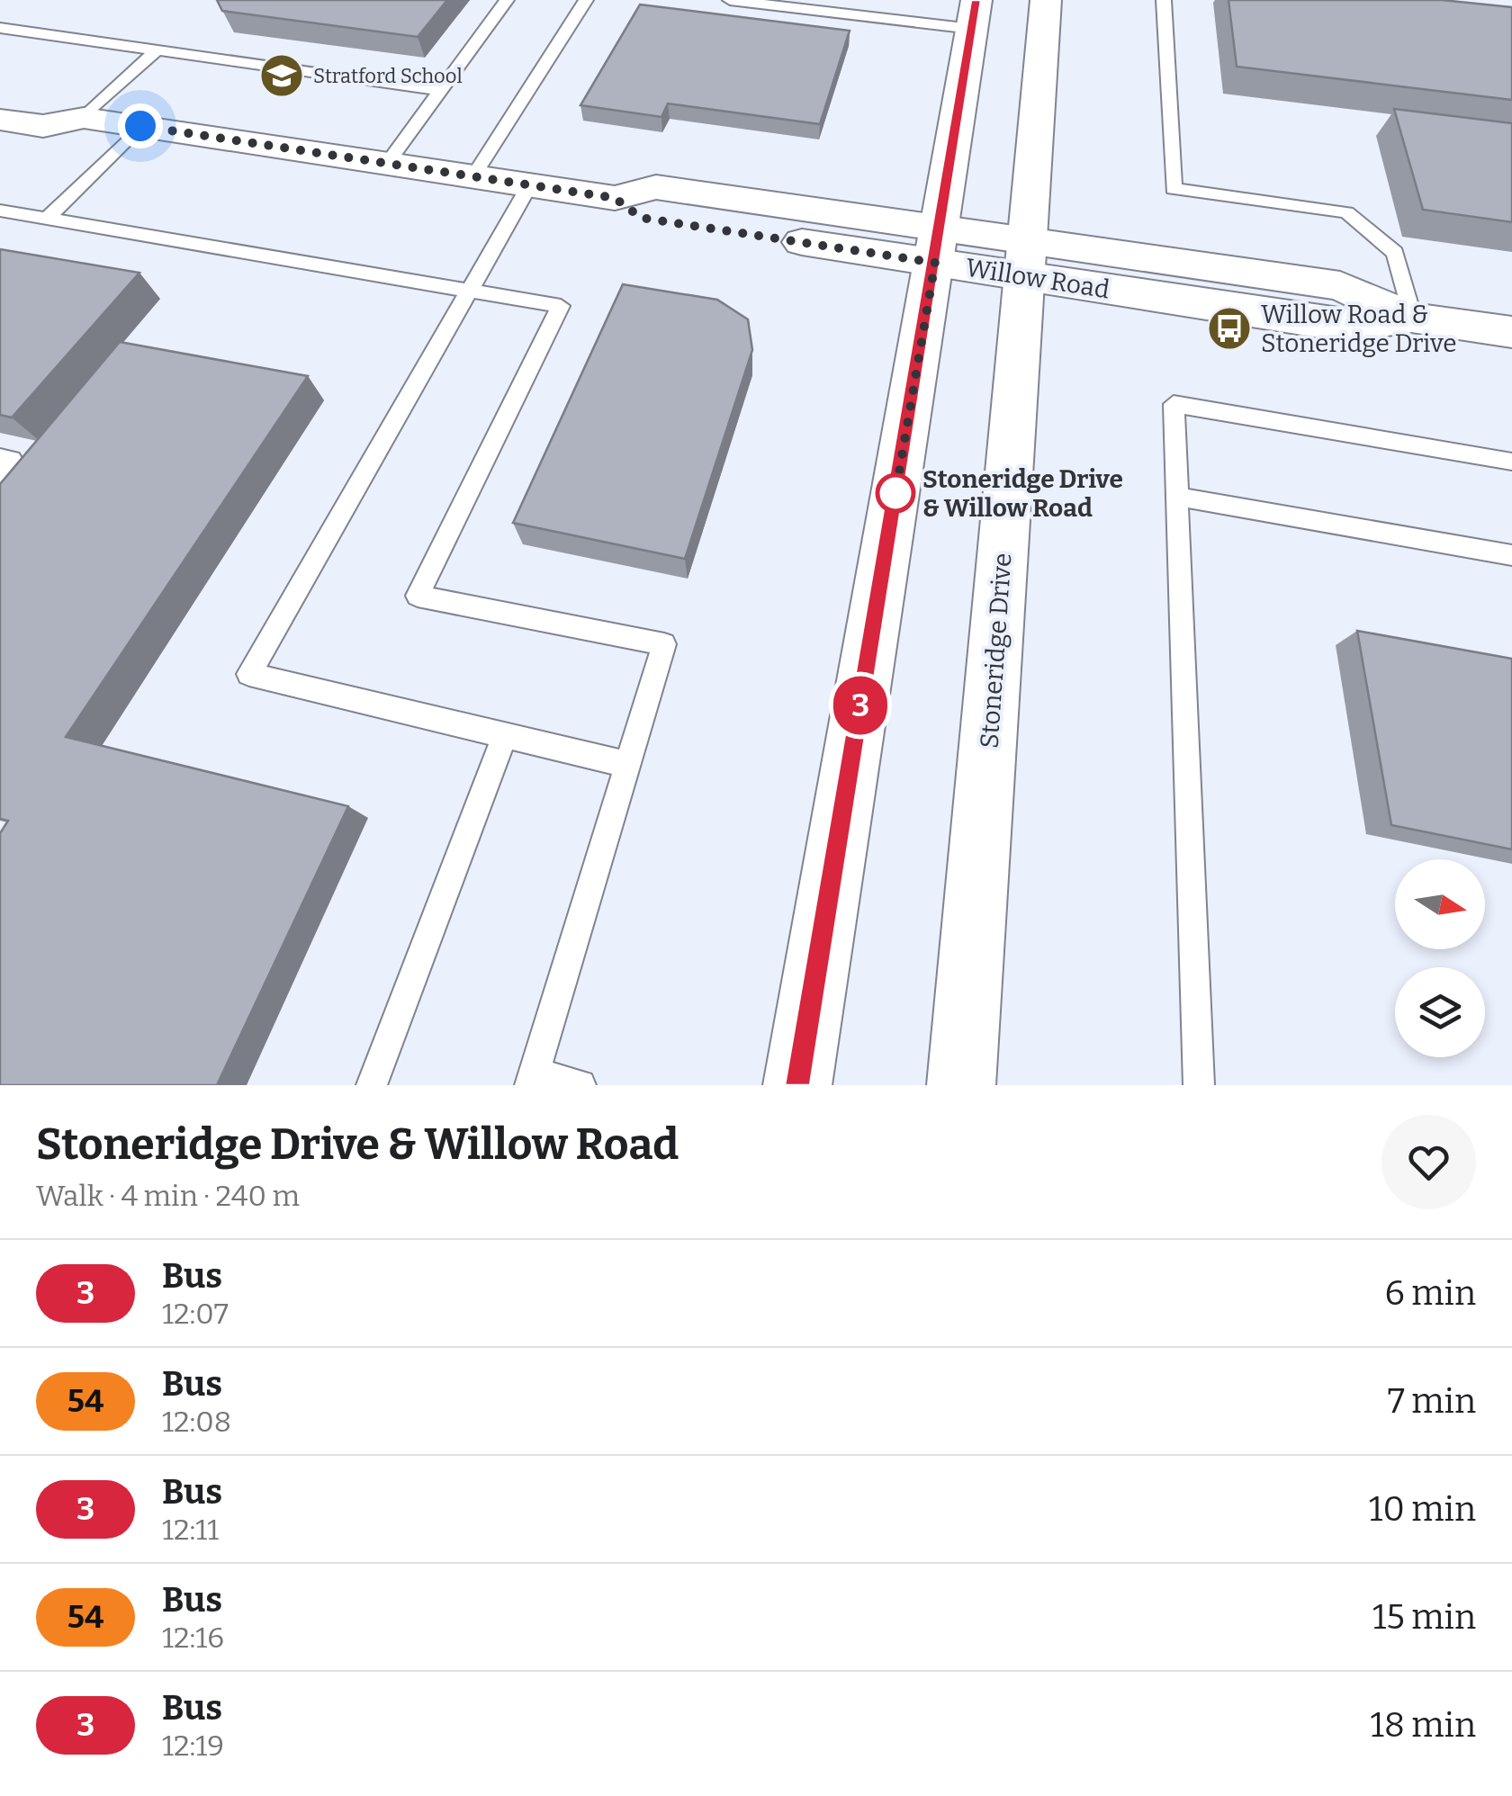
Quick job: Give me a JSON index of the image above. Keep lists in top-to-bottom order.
{
  "streets": {
    "main road": ["Willow Road", "Stoneridge Drive"]
  },
  "crossings": [
    ["Willow Road", "Stoneridge Drive"]
  ],
  "places": {
    "school or university": ["Stratford School"],
    "bus stop": ["Willow Road & Stoneridge Drive"],
    "other": ["Stoneridge Drive & Willow Road"]
  },
  "lines": ["bus line 3"],
  "north": "right",
  "page": {
    "on_map": "3",
    "heading": ["Stoneridge Drive & Willow Road", "Walk · 4 min · 240 m"],
    "list": [
      {
        "mark": "3",
        "name": "Bus",
        "note": "12:07",
        "value": "6 min"
      },
      {
        "mark": "54",
        "name": "Bus",
        "note": "12:08",
        "value": "7 min"
      },
      {
        "mark": "3",
        "name": "Bus",
        "note": "12:11",
        "value": "10 min"
      },
      {
        "mark": "54",
        "name": "Bus",
        "note": "12:16",
        "value": "15 min"
      },
      {
        "mark": "3",
        "name": "Bus",
        "note": "12:19",
        "value": "18 min"
      }
    ]
  }
}
